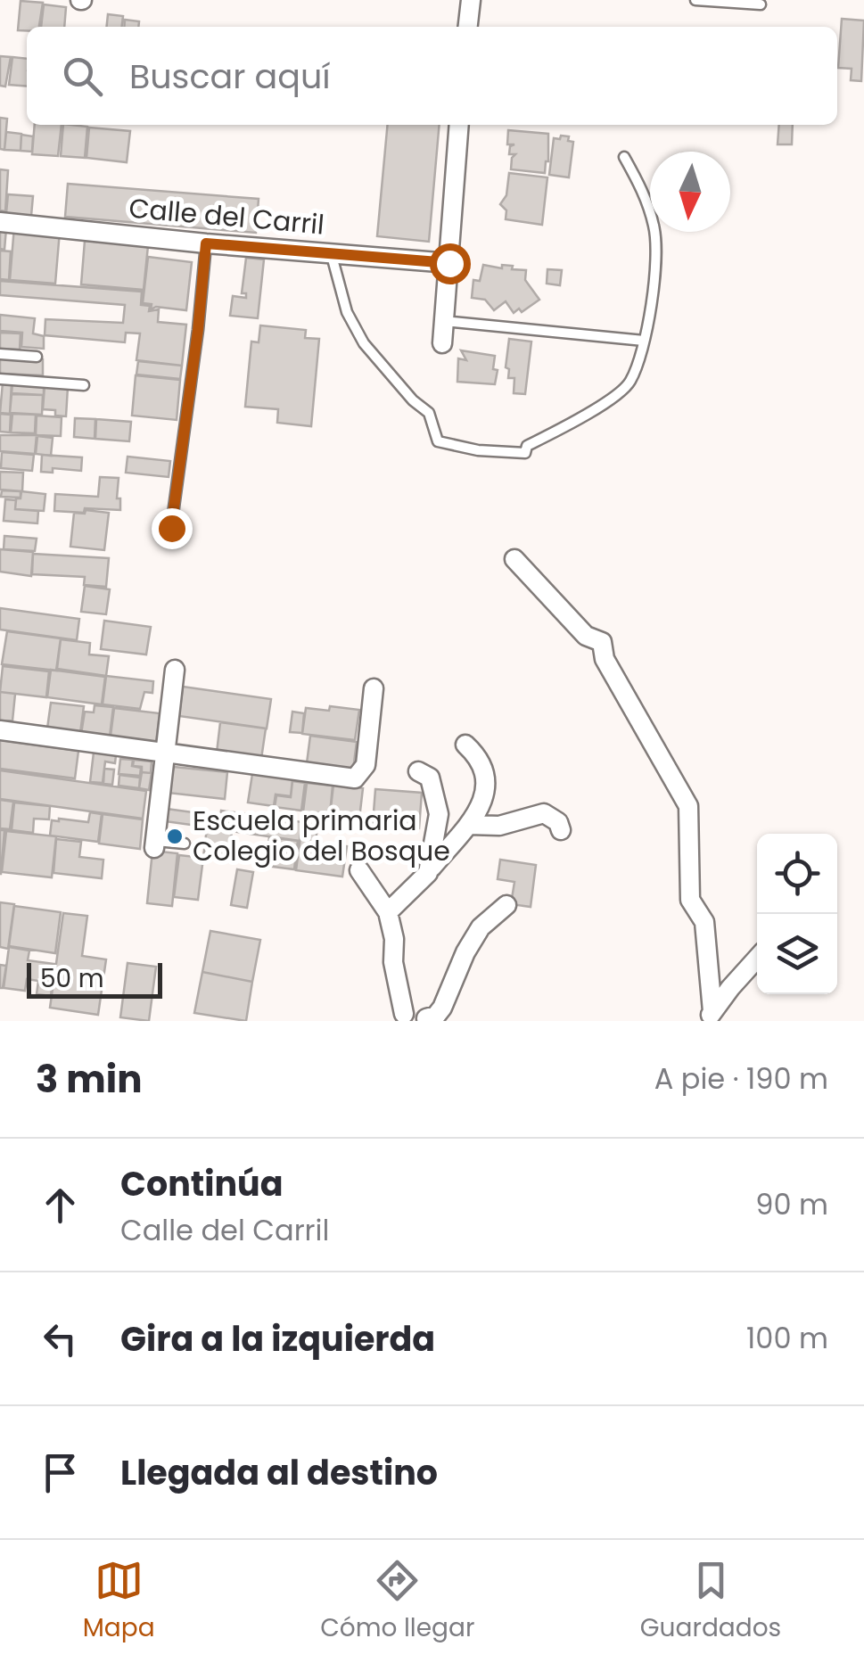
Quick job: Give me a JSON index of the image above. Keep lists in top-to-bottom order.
{
  "streets": {
    "street": ["Calle del Carril"]
  },
  "places": ["Escuela primaria Colegio del Bosque"],
  "scale_bar": "50 m",
  "north": "bottom",
  "page": {
    "search": "Buscar aquí",
    "scale": "50 m",
    "heading": ["3 min", "A pie · 190 m"],
    "list": [
      ["Continúa", "Calle del Carril", "90 m"],
      ["Gira a la izquierda", "100 m"],
      "Llegada al destino"
    ],
    "nav": ["Mapa", "Cómo llegar", "Guardados"]
  }
}
